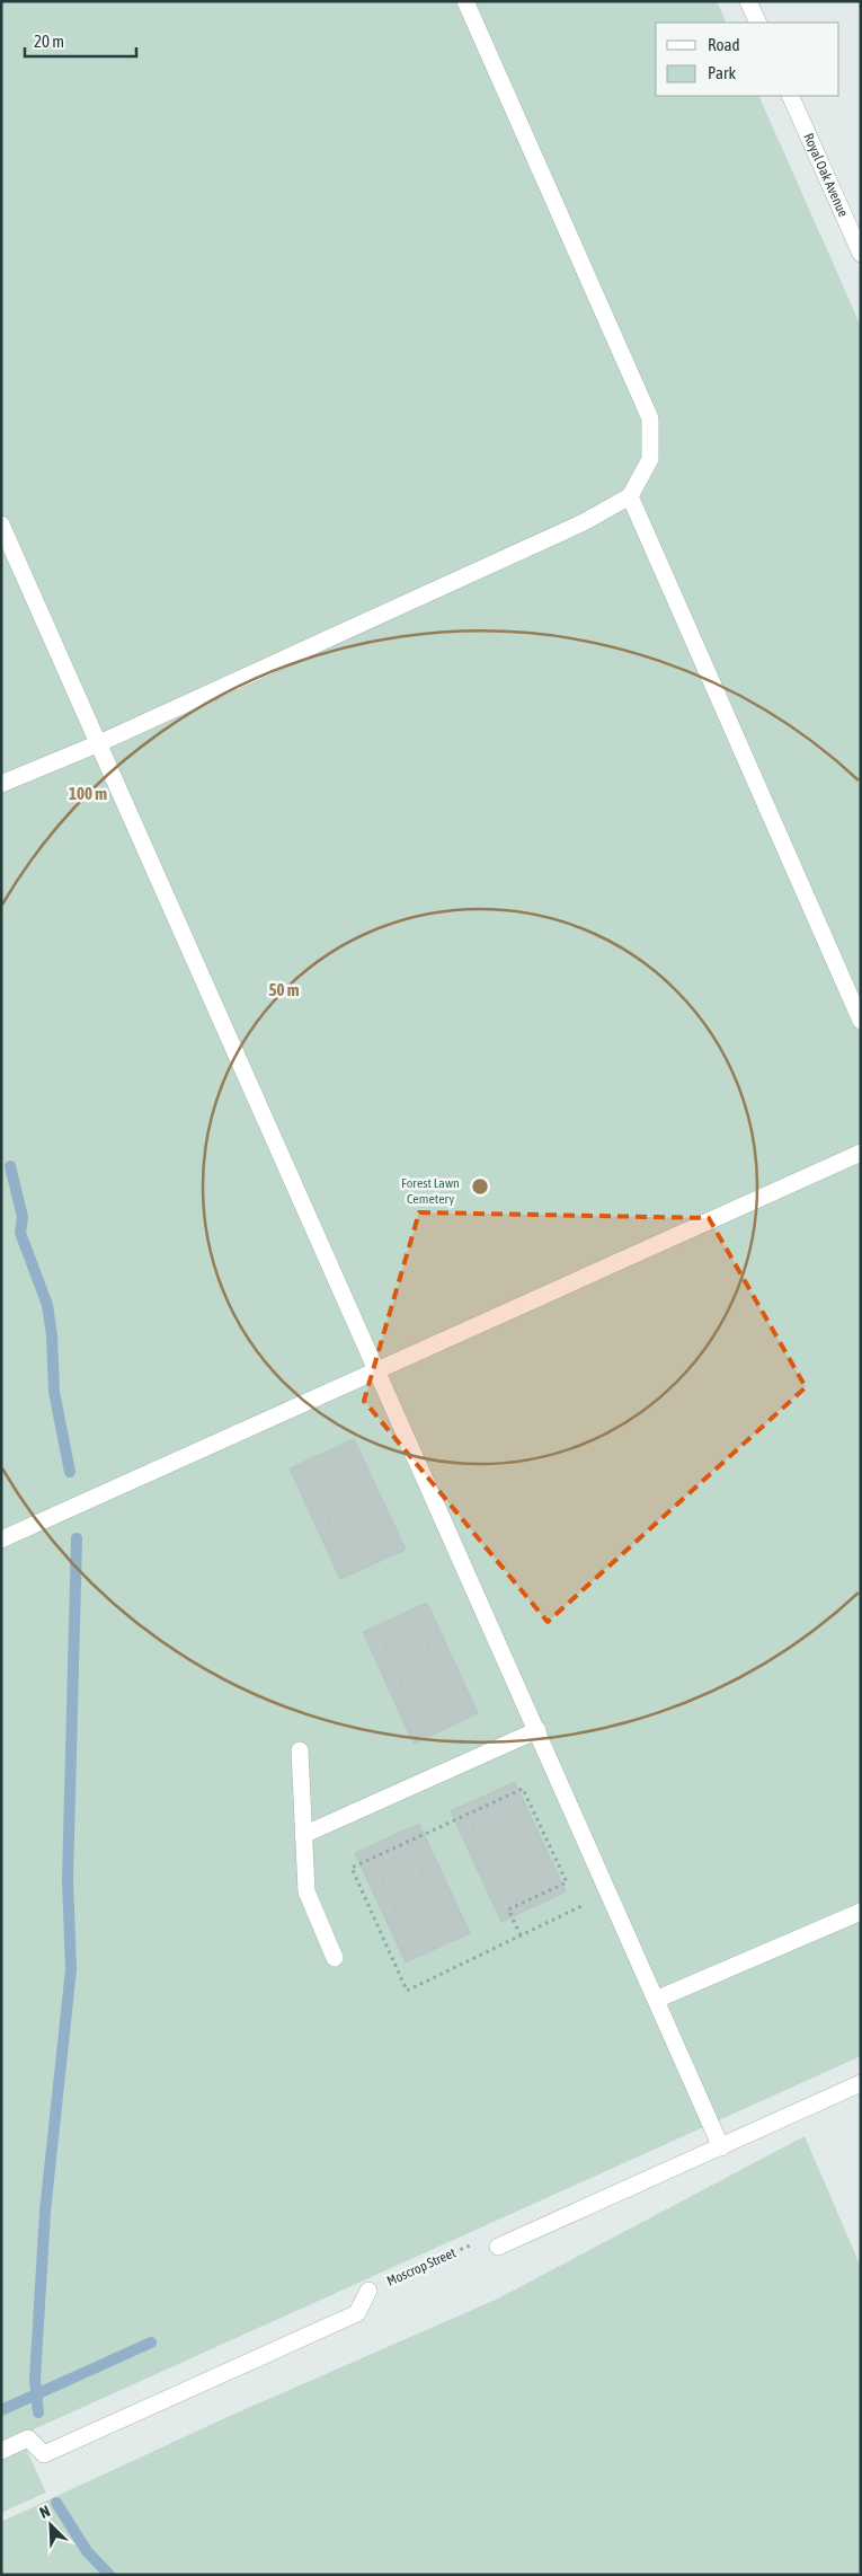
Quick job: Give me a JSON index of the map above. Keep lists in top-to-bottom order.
{
  "streets": {
    "street": ["Royal Oak Avenue", "Moscrop Street"]
  },
  "parks": ["Forest Lawn Cemetery"],
  "legend": ["Road", "Park"],
  "scale_bar": "20 m",
  "north": "top left",
  "rings": ["100 m", "50 m"]
}
